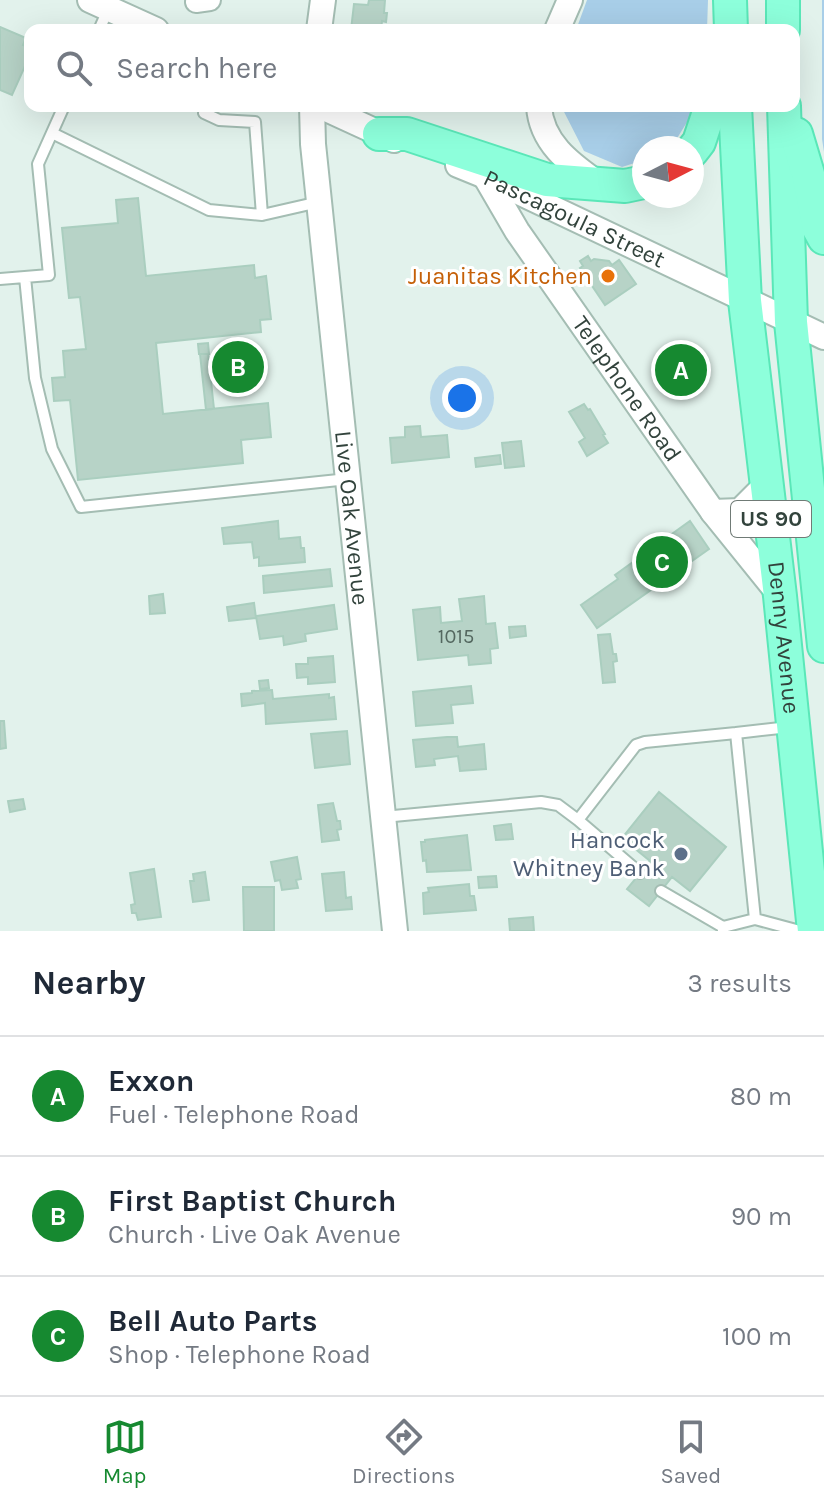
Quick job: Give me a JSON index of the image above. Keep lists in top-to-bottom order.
{
  "streets": {
    "main road": ["US 90", "Denny Avenue"],
    "street": ["Pascagoula Street", "Telephone Road", "Live Oak Avenue"]
  },
  "crossings": [
    ["Pascagoula Street", "Telephone Road"],
    ["Pascagoula Street", "Denny Avenue"],
    ["Telephone Road", "Denny Avenue"]
  ],
  "places": ["Juanitas Kitchen", "Hancock Whitney Bank"],
  "house_numbers": ["1015"],
  "north": "right",
  "page": {
    "search": "Search here",
    "pins": ["B", "A", "C"],
    "heading": ["Nearby", "3 results"],
    "list": [
      {
        "mark": "A",
        "name": "Exxon",
        "note": "Fuel · Telephone Road",
        "value": "80 m"
      },
      {
        "mark": "B",
        "name": "First Baptist Church",
        "note": "Church · Live Oak Avenue",
        "value": "90 m"
      },
      {
        "mark": "C",
        "name": "Bell Auto Parts",
        "note": "Shop · Telephone Road",
        "value": "100 m"
      }
    ],
    "nav": ["Map", "Directions", "Saved"]
  }
}
